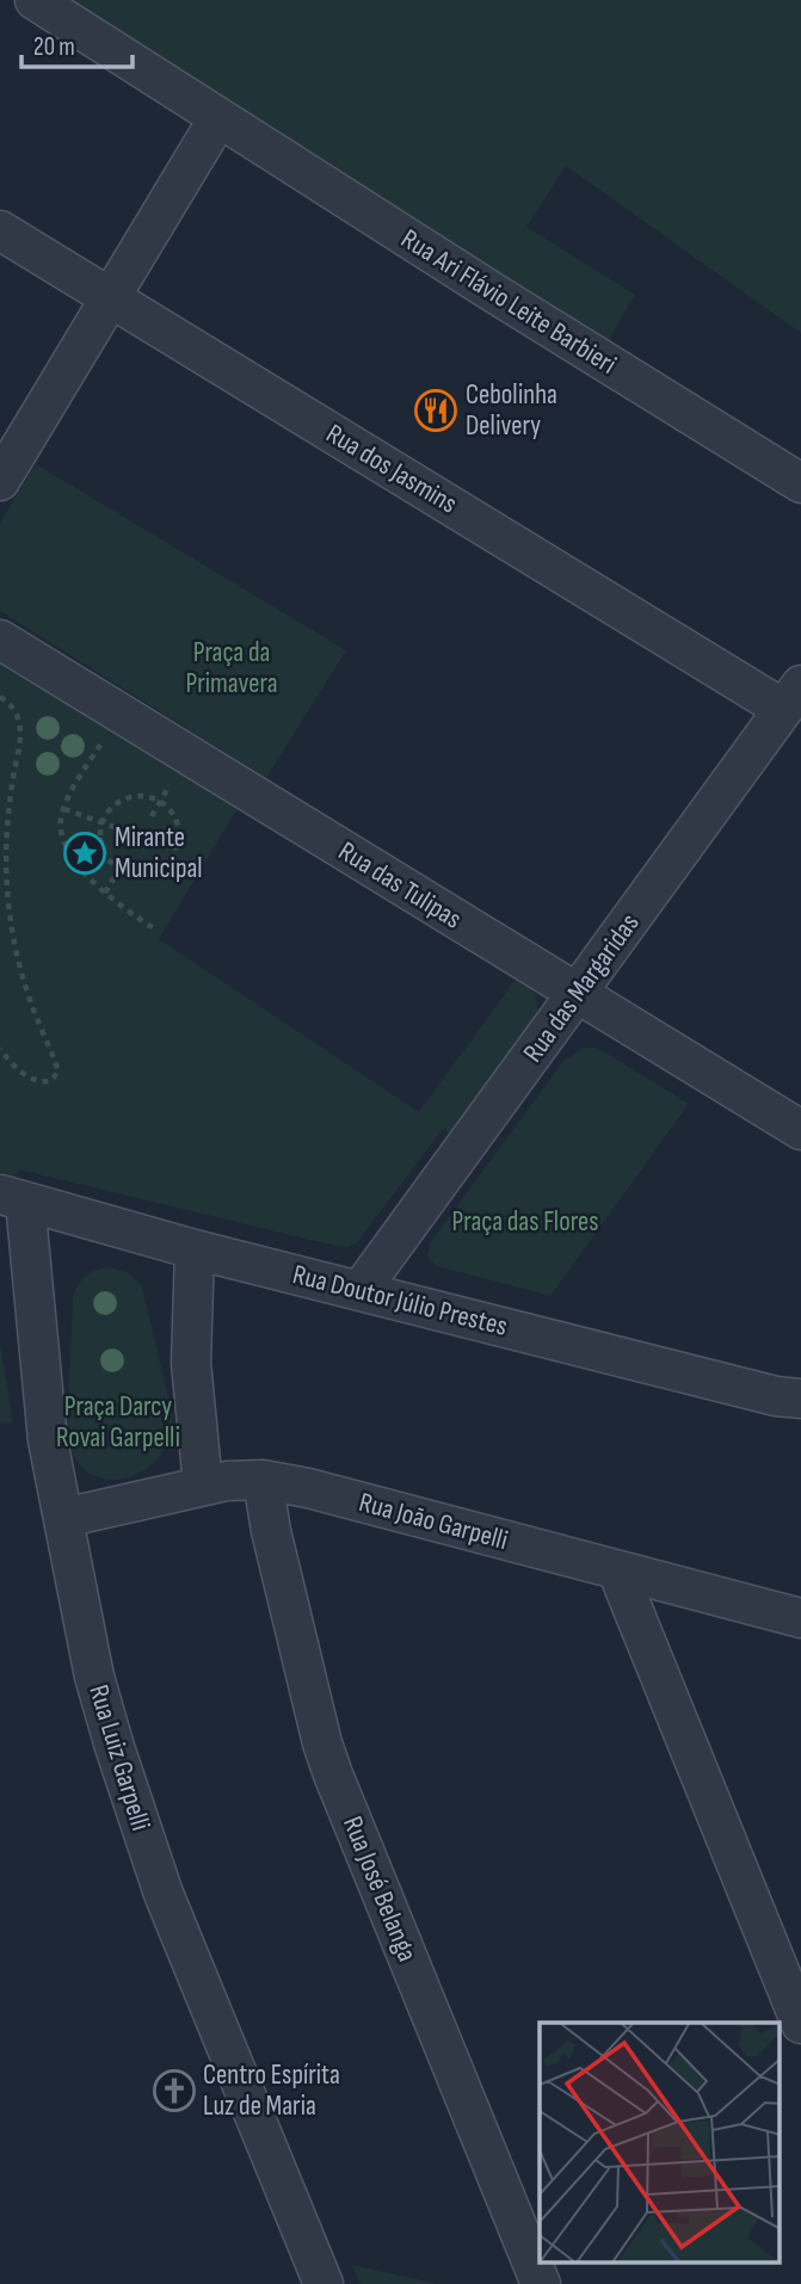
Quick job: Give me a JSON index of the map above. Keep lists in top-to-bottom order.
{
  "streets": {
    "street": [
      "Rua Ari Flávio Leite Barbieri",
      "Rua dos Jasmins",
      "Rua das Tulipas",
      "Rua das Margaridas",
      "Rua Doutor Júlio Prestes",
      "Rua João Garpelli",
      "Rua Luiz Garpelli",
      "Rua José Belanga"
    ]
  },
  "crossings": [
    ["Rua dos Jasmins", "Rua das Margaridas"],
    ["Rua das Tulipas", "Rua das Margaridas"],
    ["Rua das Margaridas", "Rua Doutor Júlio Prestes"],
    ["Rua Doutor Júlio Prestes", "Rua Luiz Garpelli"],
    ["Rua João Garpelli", "Rua Luiz Garpelli"],
    ["Rua João Garpelli", "Rua José Belanga"]
  ],
  "parks": ["Praça da Primavera", "Praça das Flores", "Praça Darcy Rovai Garpelli"],
  "places": {
    "restaurant": ["Cebolinha Delivery"],
    "place": ["Mirante Municipal"],
    "church": ["Centro Espírita Luz de Maria"]
  },
  "scale_bar": "20 m"
}
